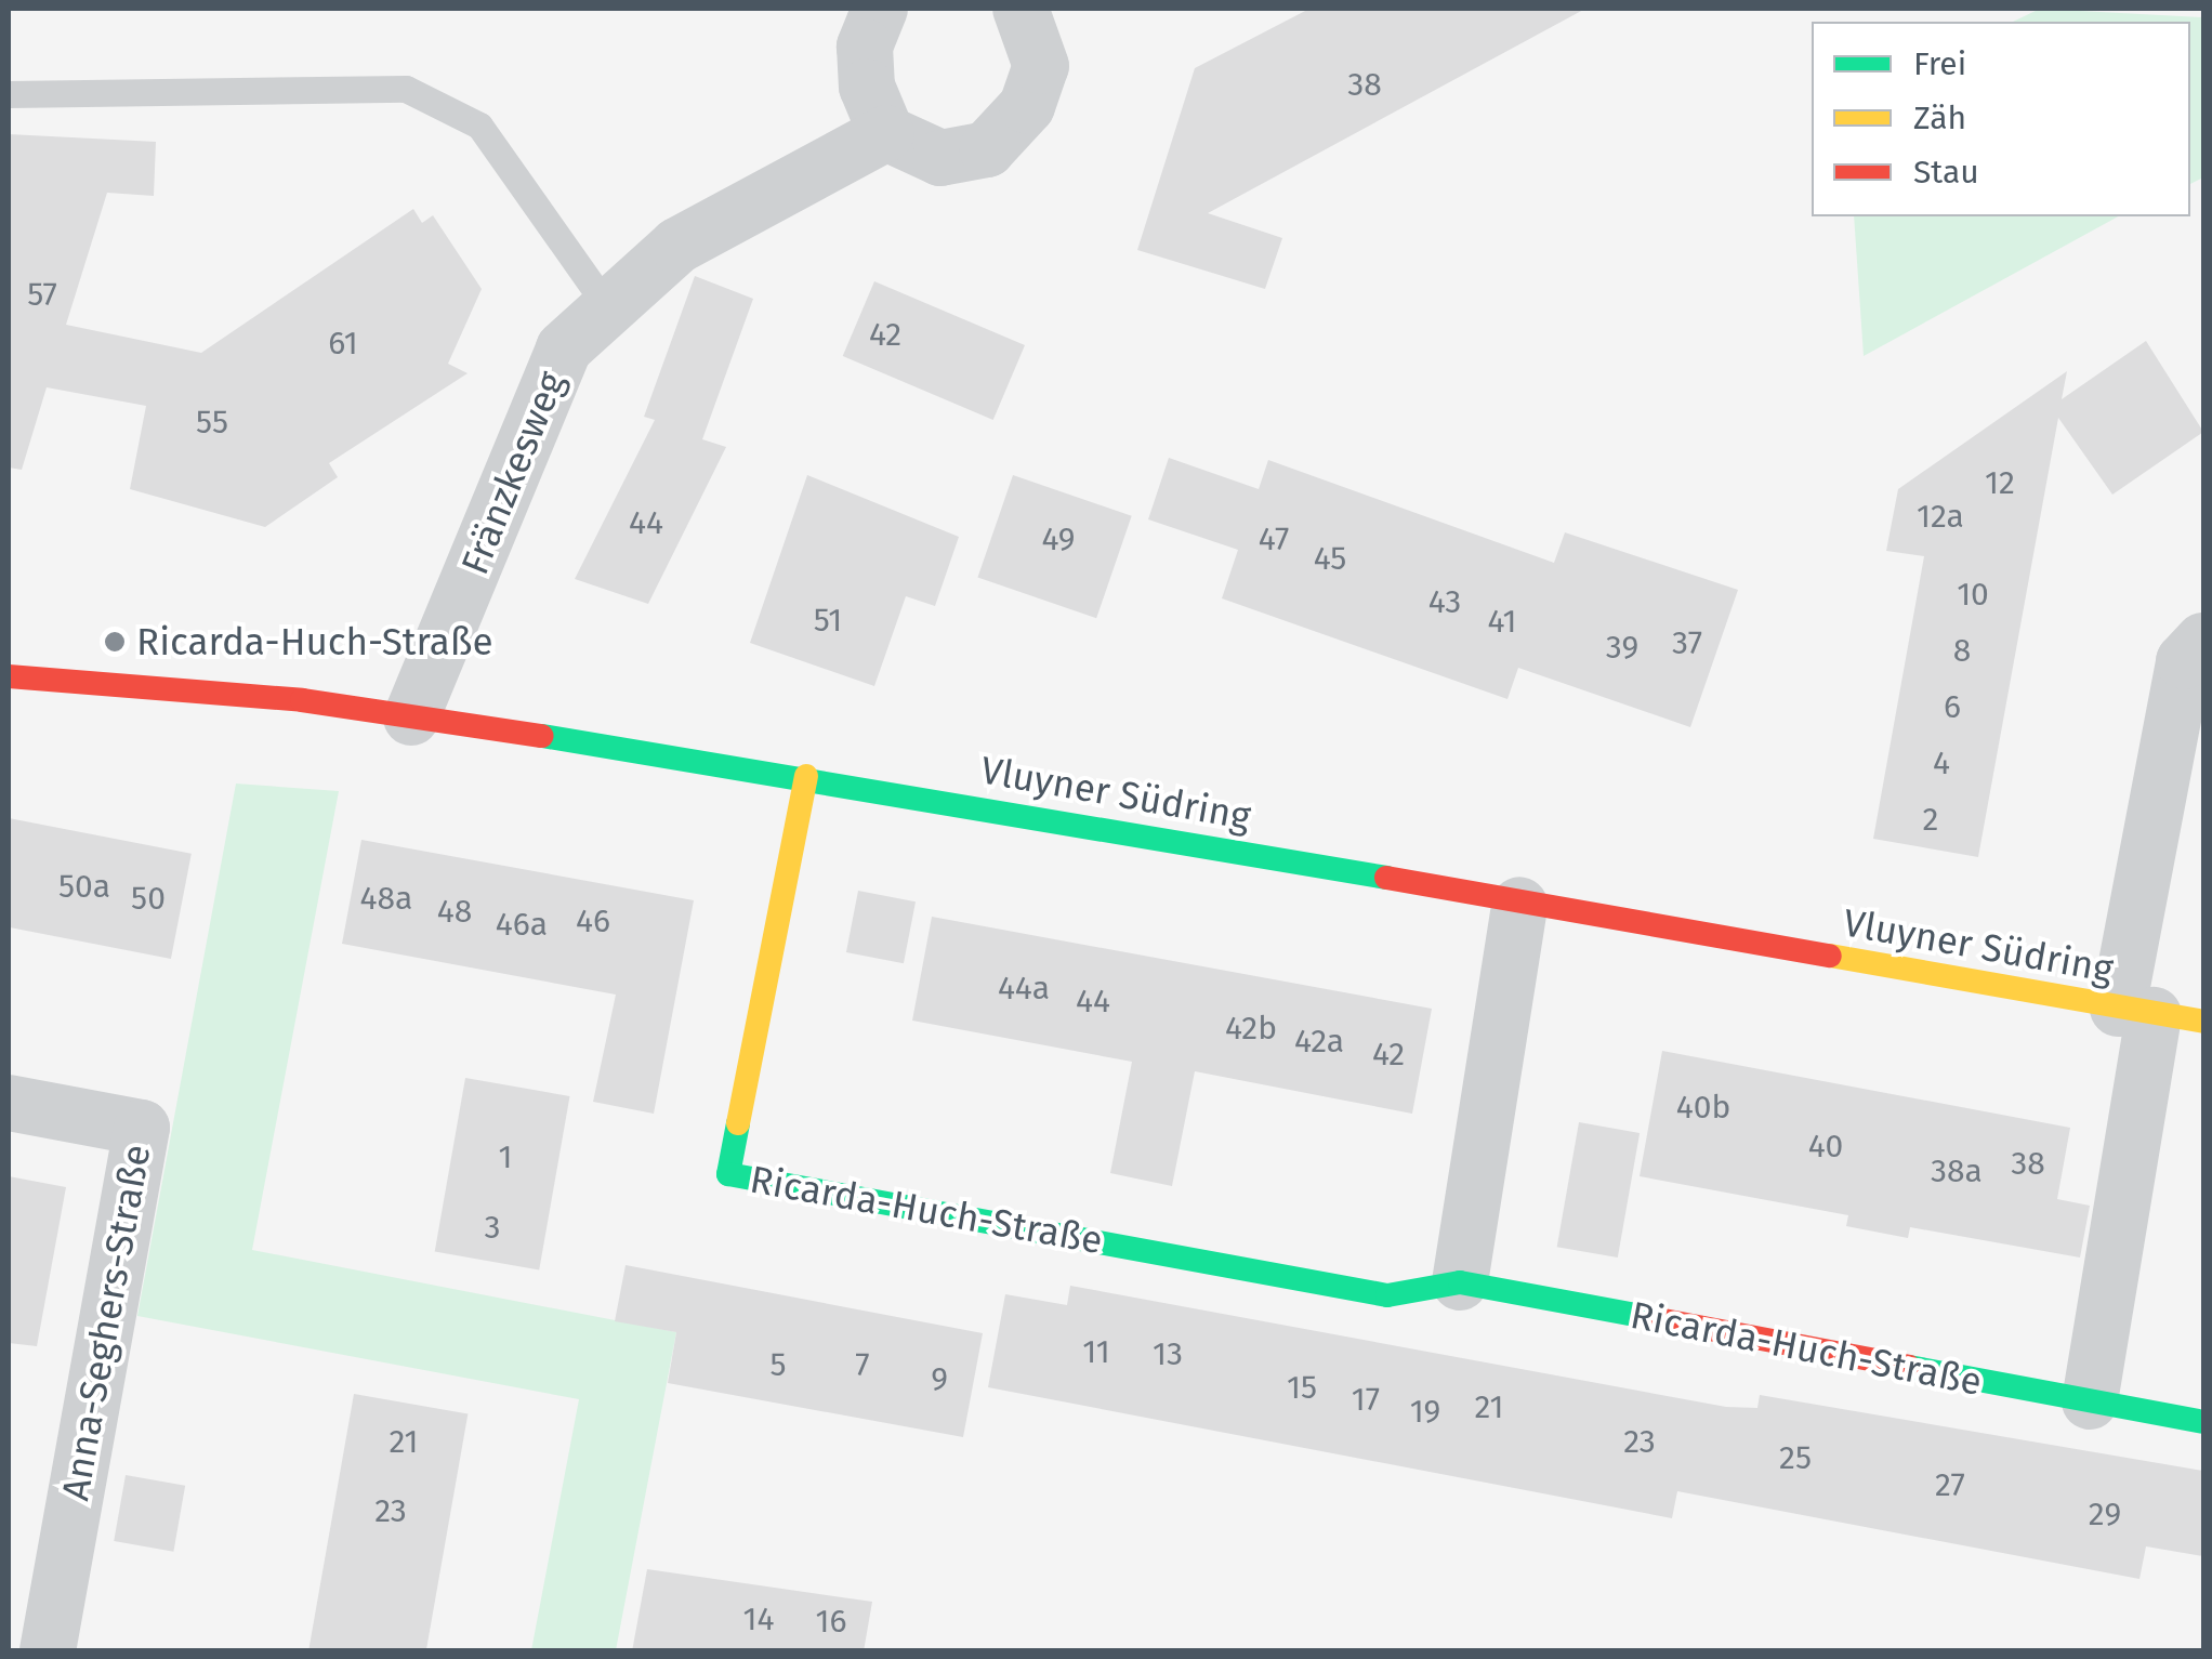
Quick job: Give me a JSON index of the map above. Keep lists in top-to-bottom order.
{
  "streets": {
    "street": [
      "Fränzkesweg",
      "Vluyner Südring",
      "Ricarda-Huch-Straße",
      "Anna-Seghers-Straße"
    ]
  },
  "crossings": [
    ["Fränzkesweg", "Vluyner Südring"],
    ["Vluyner Südring", "Ricarda-Huch-Straße"]
  ],
  "places": ["Ricarda-Huch-Straße"],
  "house_numbers": [
    "38",
    "57",
    "42",
    "61",
    "55",
    "12",
    "12a",
    "44",
    "49",
    "47",
    "45",
    "10",
    "43",
    "51",
    "41",
    "37",
    "39",
    "8",
    "6",
    "4",
    "2",
    "50a",
    "50",
    "48a",
    "48",
    "46",
    "46a",
    "44a",
    "44",
    "42b",
    "42a",
    "42",
    "40b",
    "40",
    "1",
    "38",
    "38a",
    "3",
    "11",
    "13",
    "5",
    "7",
    "9",
    "15",
    "17",
    "21",
    "19",
    "21",
    "23",
    "25",
    "27",
    "23",
    "29",
    "14",
    "16"
  ],
  "legend": ["Frei", "Zäh", "Stau"]
}
